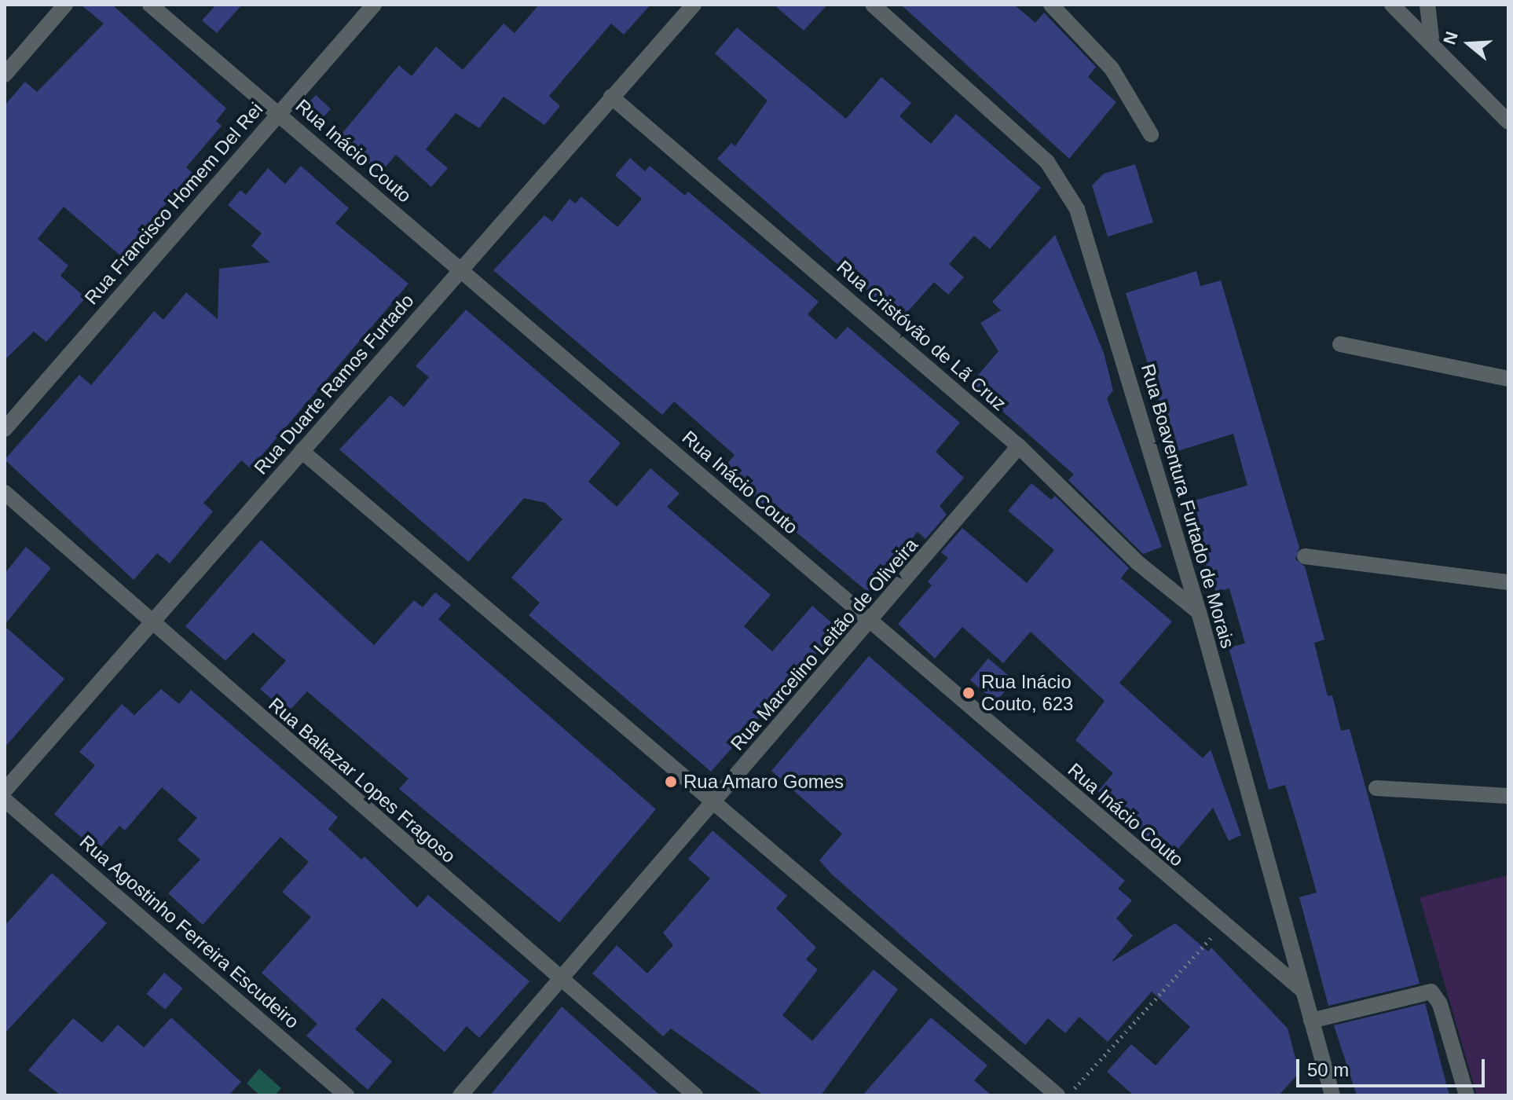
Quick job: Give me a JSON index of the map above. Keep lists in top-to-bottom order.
{
  "streets": {
    "street": [
      "Rua Inácio Couto",
      "Rua Francisco Homem Del Rei",
      "Rua Cristóvão de Lã Cruz",
      "Rua Duarte Ramos Furtado",
      "Rua Boaventura Furtado de Morais",
      "Rua Marcelino Leitão de Oliveira",
      "Rua Baltazar Lopes Fragoso",
      "Rua Agostinho Ferreira Escudeiro"
    ]
  },
  "crossings": [
    ["Rua Inácio Couto", "Rua Francisco Homem Del Rei"],
    ["Rua Inácio Couto", "Rua Duarte Ramos Furtado"],
    ["Rua Inácio Couto", "Rua Boaventura Furtado de Morais"],
    ["Rua Inácio Couto", "Rua Marcelino Leitão de Oliveira"],
    ["Rua Cristóvão de Lã Cruz", "Rua Duarte Ramos Furtado"],
    ["Rua Cristóvão de Lã Cruz", "Rua Boaventura Furtado de Morais"],
    ["Rua Cristóvão de Lã Cruz", "Rua Marcelino Leitão de Oliveira"],
    ["Rua Duarte Ramos Furtado", "Rua Baltazar Lopes Fragoso"],
    ["Rua Marcelino Leitão de Oliveira", "Rua Baltazar Lopes Fragoso"]
  ],
  "places": ["Rua Inácio Couto, 623", "Rua Amaro Gomes"],
  "scale_bar": "50 m",
  "north": "left"
}
